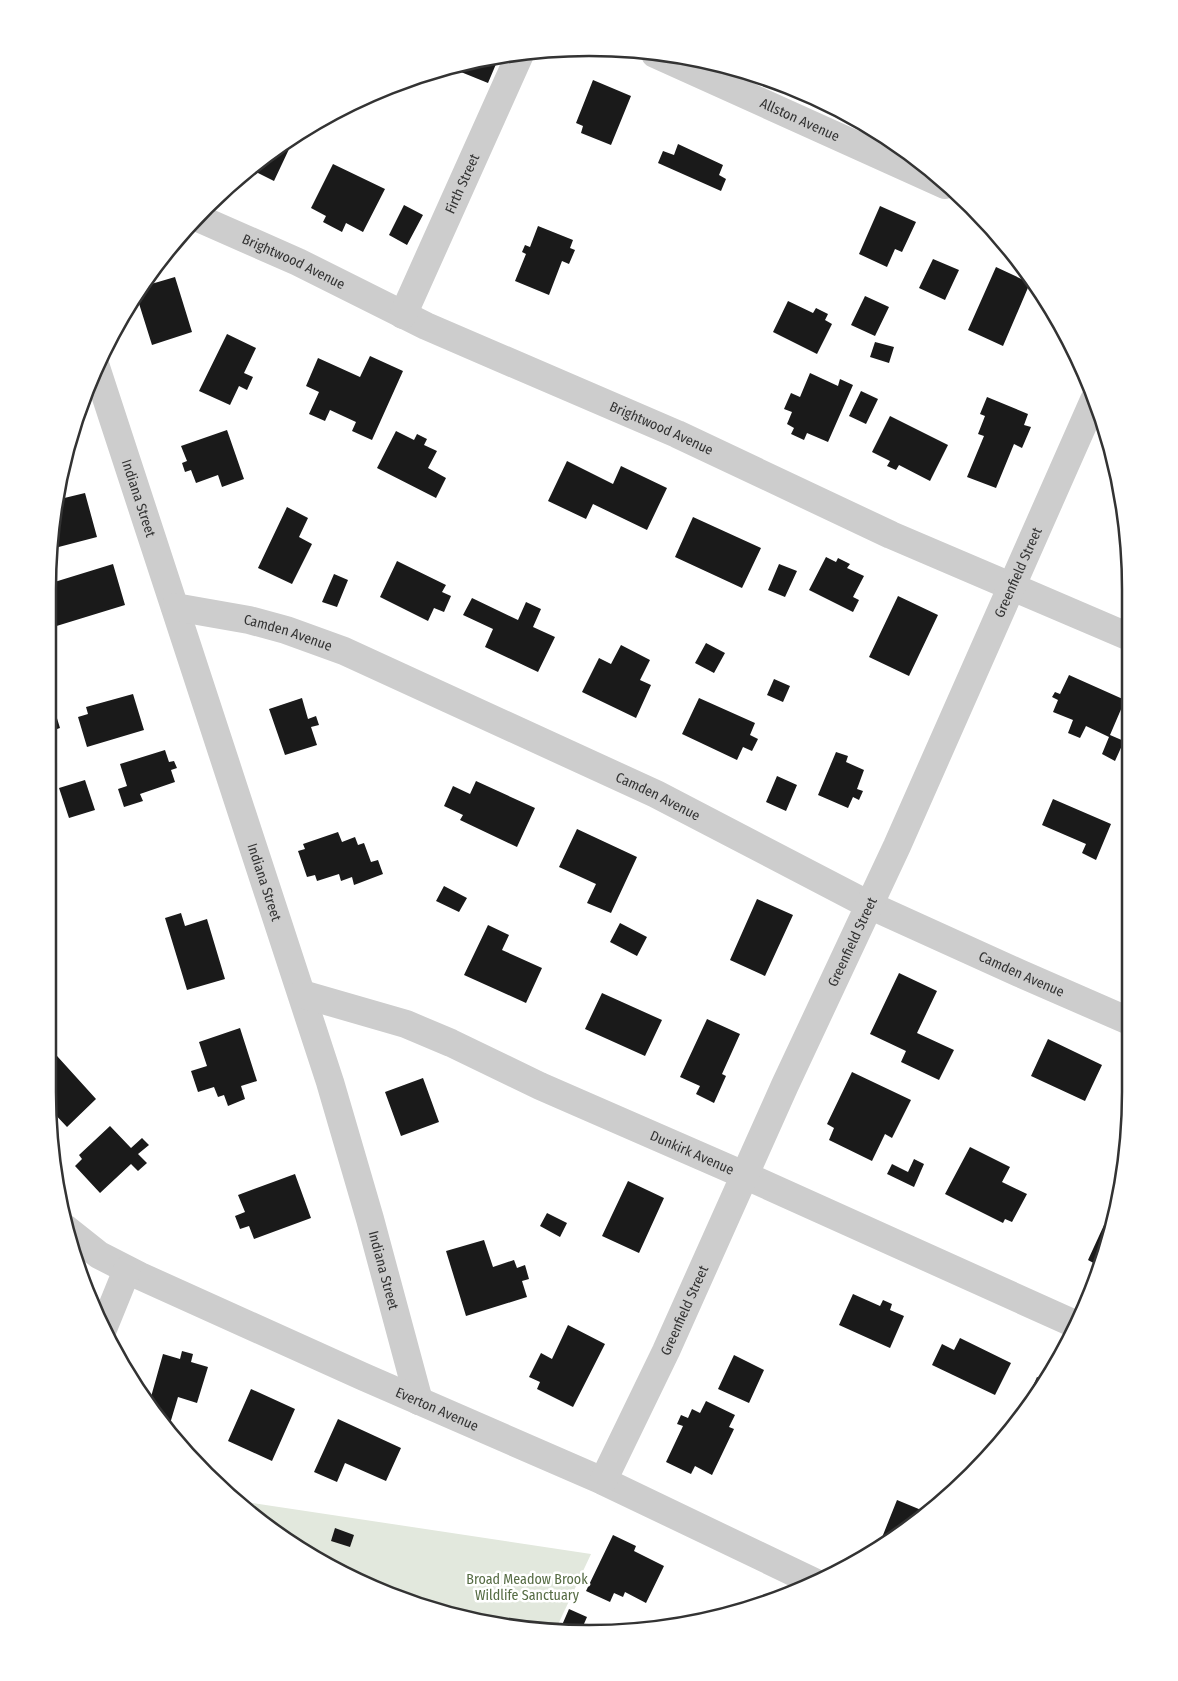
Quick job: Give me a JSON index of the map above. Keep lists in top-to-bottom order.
{
  "streets": {
    "street": [
      "Allston Avenue",
      "Firth Street",
      "Brightwood Avenue",
      "Indiana Street",
      "Greenfield Street",
      "Camden Avenue",
      "Dunkirk Avenue",
      "Everton Avenue"
    ]
  },
  "crossings": [
    ["Firth Street", "Brightwood Avenue"],
    ["Brightwood Avenue", "Greenfield Street"],
    ["Indiana Street", "Camden Avenue"],
    ["Indiana Street", "Dunkirk Avenue"],
    ["Indiana Street", "Everton Avenue"],
    ["Greenfield Street", "Camden Avenue"],
    ["Greenfield Street", "Dunkirk Avenue"],
    ["Greenfield Street", "Everton Avenue"]
  ],
  "parks": ["Broad Meadow Brook Wildlife Sanctuary"]
}
